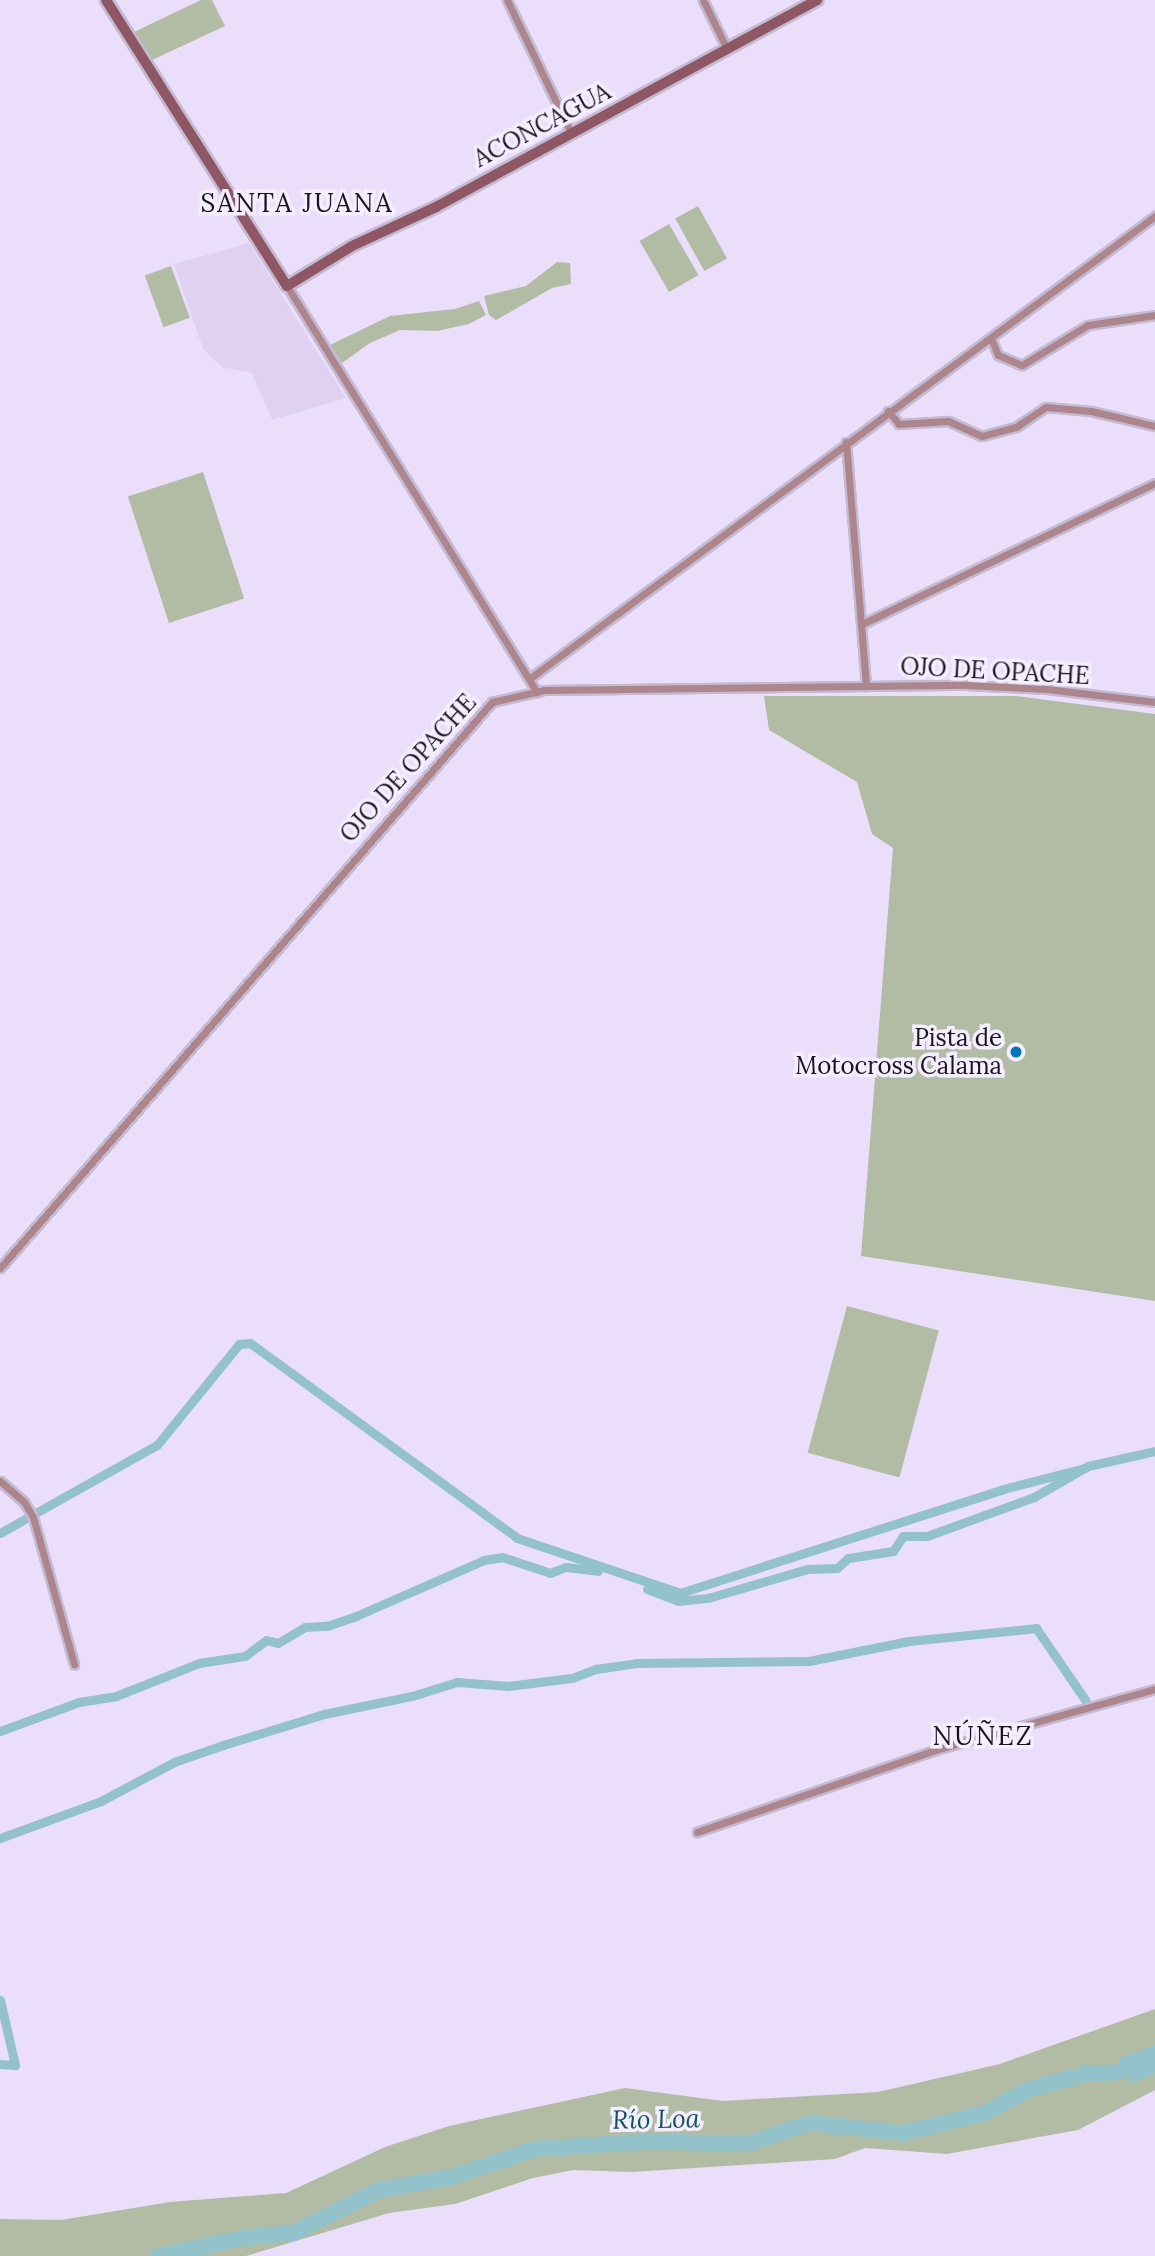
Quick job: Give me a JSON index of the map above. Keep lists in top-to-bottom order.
{
  "streets": {
    "street": ["ACONCAGUA", "OJO DE OPACHE"]
  },
  "districts": ["SANTA JUANA", "NÚÑEZ"],
  "water": ["Río Loa"],
  "places": ["Pista de Motocross Calama"]
}
